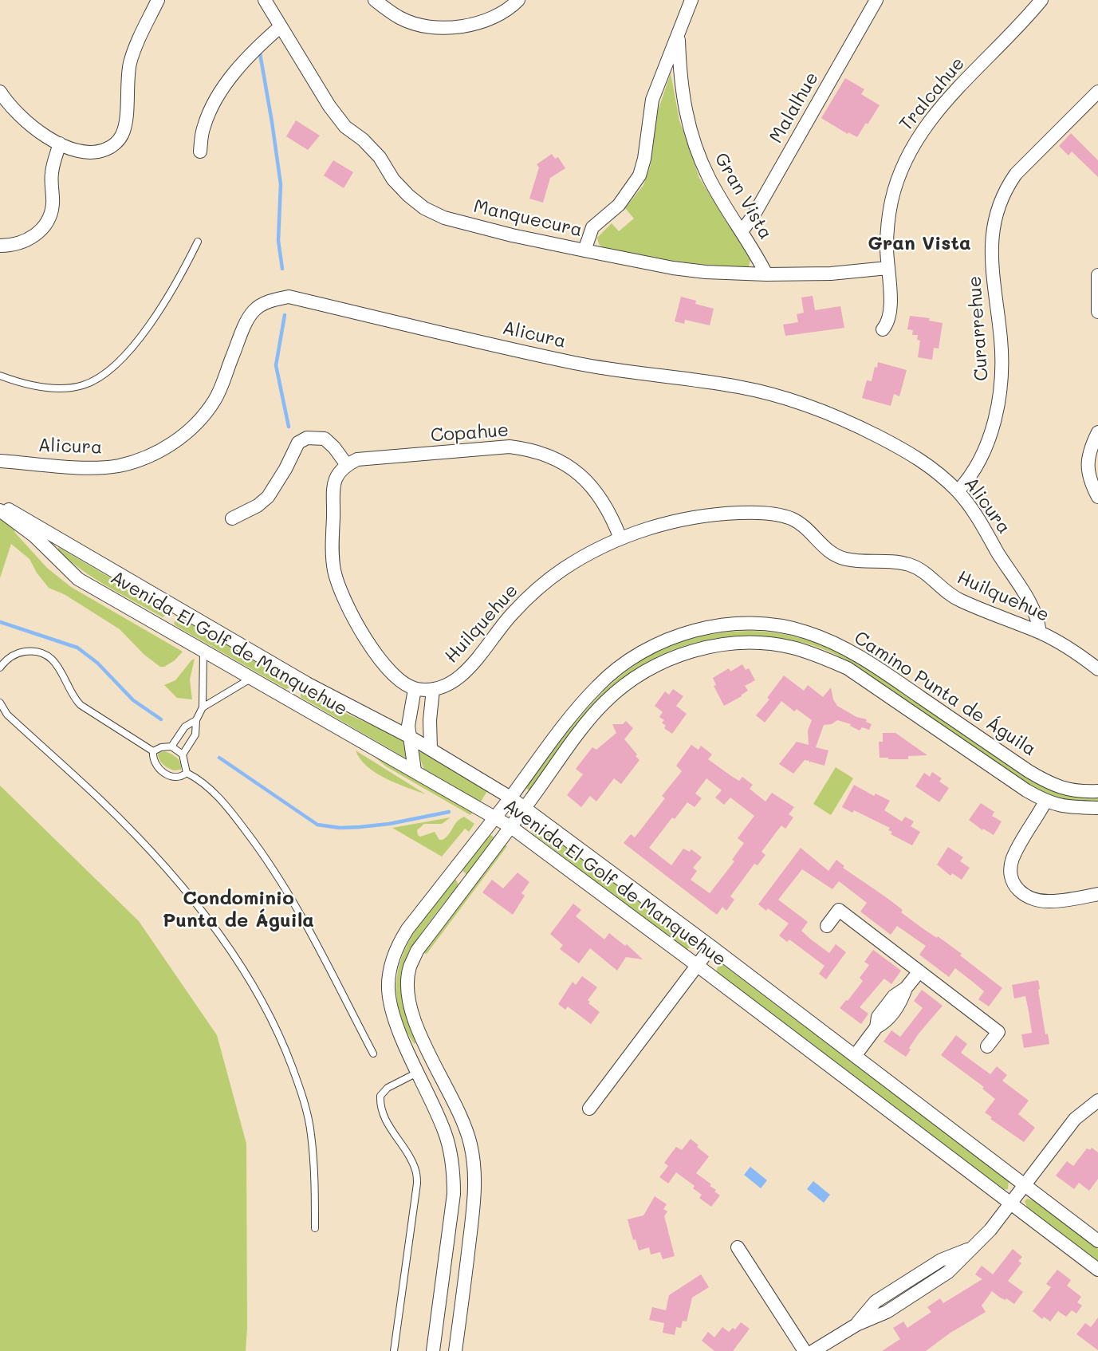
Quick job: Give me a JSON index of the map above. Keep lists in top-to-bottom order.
{
  "streets": {
    "street": [
      "Tralcahue",
      "Malalhue",
      "Gran Vista",
      "Manquecura",
      "Curarrehue",
      "Alicura",
      "Copahue",
      "Huilquehue",
      "Avenida El Golf de Manquehue",
      "Camino Punta de Águila"
    ]
  },
  "crossings": [
    ["Tralcahue", "Manquecura"],
    ["Malalhue", "Gran Vista"],
    ["Gran Vista", "Manquecura"],
    ["Curarrehue", "Alicura"],
    ["Alicura", "Huilquehue"],
    ["Copahue", "Huilquehue"],
    ["Avenida El Golf de Manquehue", "Camino Punta de Águila"]
  ],
  "districts": ["Gran Vista", "Condominio Punta de Águila"]
}
